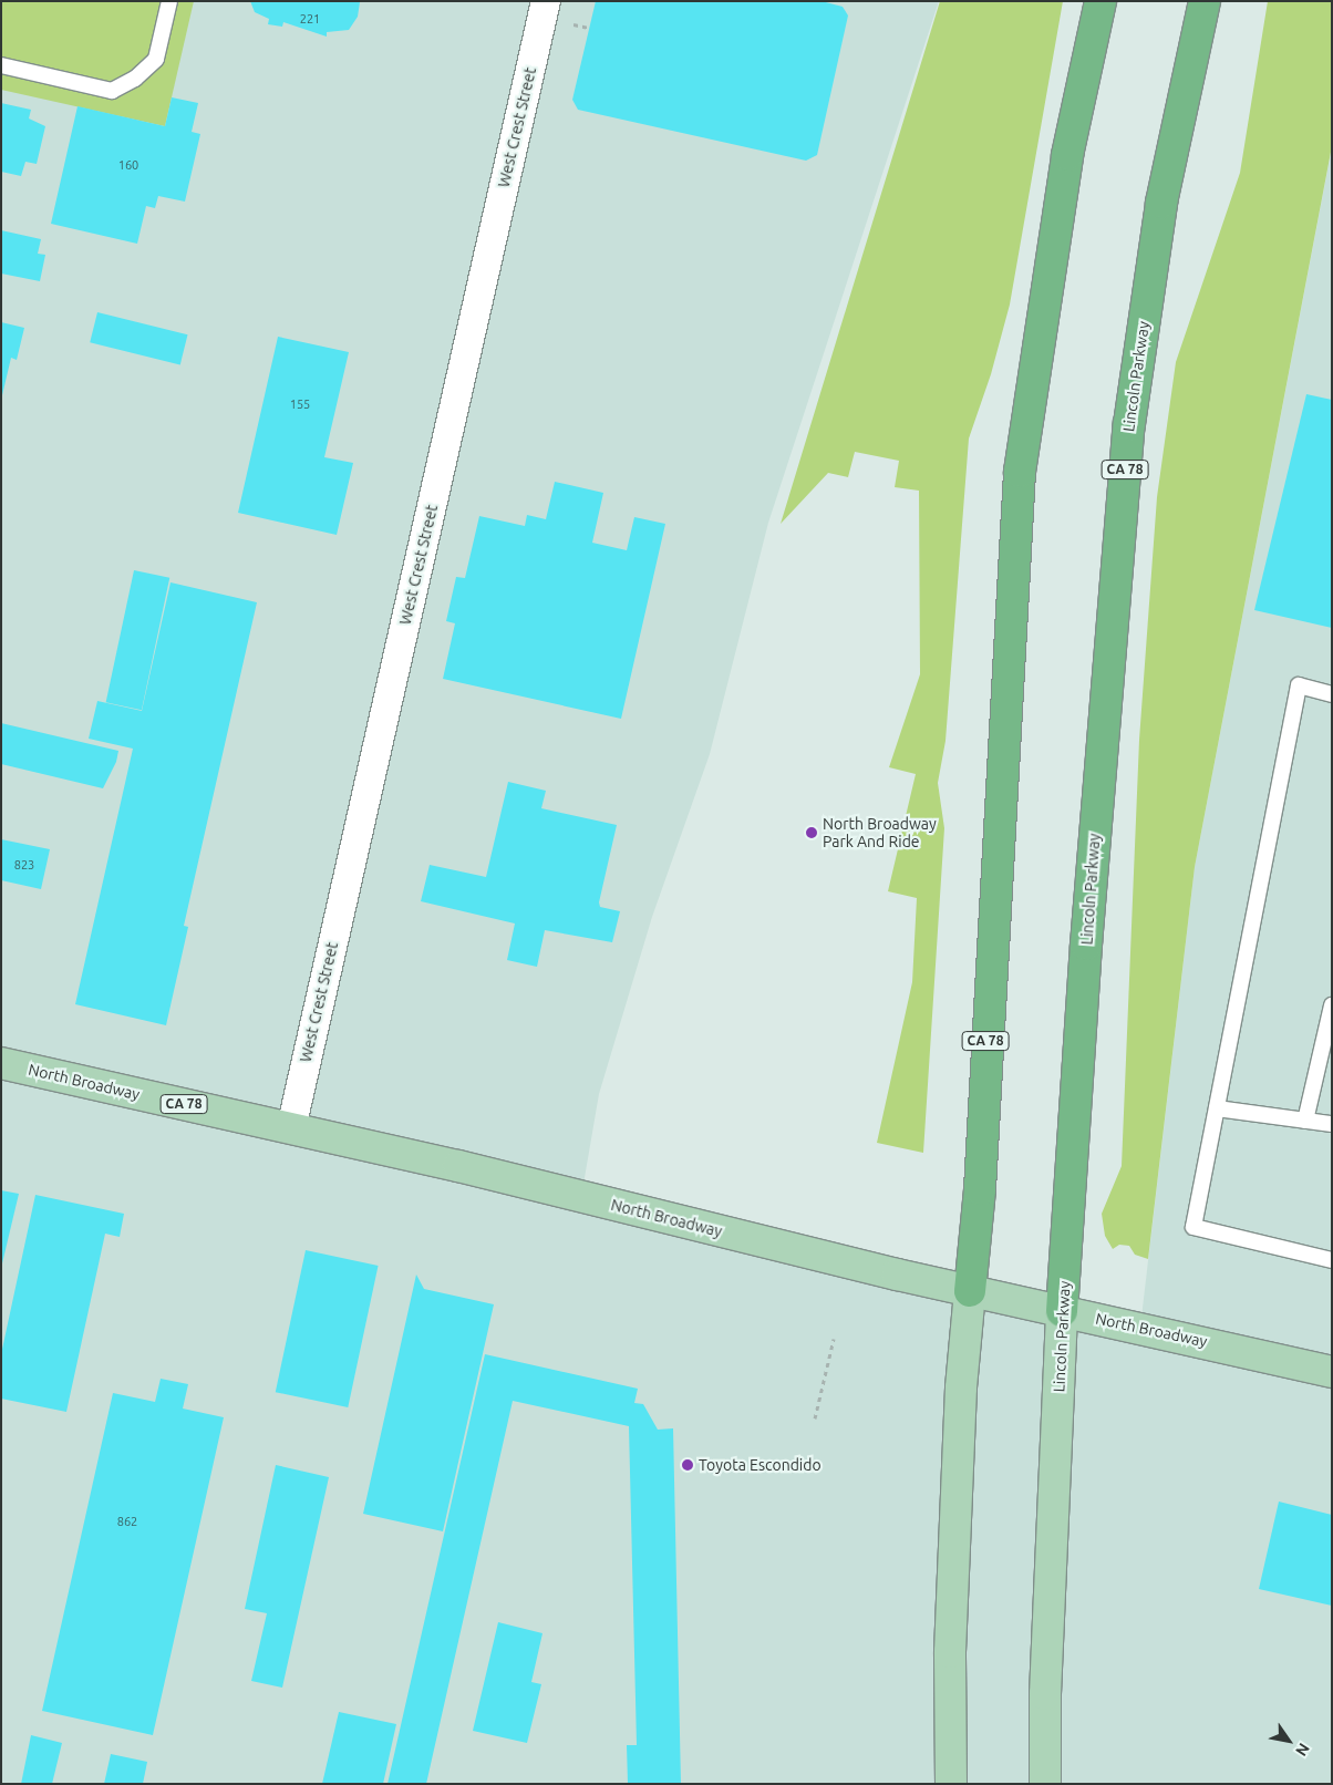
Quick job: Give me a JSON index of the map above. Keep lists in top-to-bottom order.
{
  "streets": {
    "highway": ["Lincoln Parkway", "CA 78"],
    "main road": ["North Broadway"],
    "street": ["West Crest Street"]
  },
  "crossings": [
    ["West Crest Street", "North Broadway"],
    ["Lincoln Parkway", "North Broadway"],
    ["CA 78", "North Broadway"]
  ],
  "places": ["North Broadway Park And Ride", "Toyota Escondido"],
  "house_numbers": [
    "221",
    "160",
    "155",
    "823",
    "862"
  ],
  "north": "bottom right"
}
